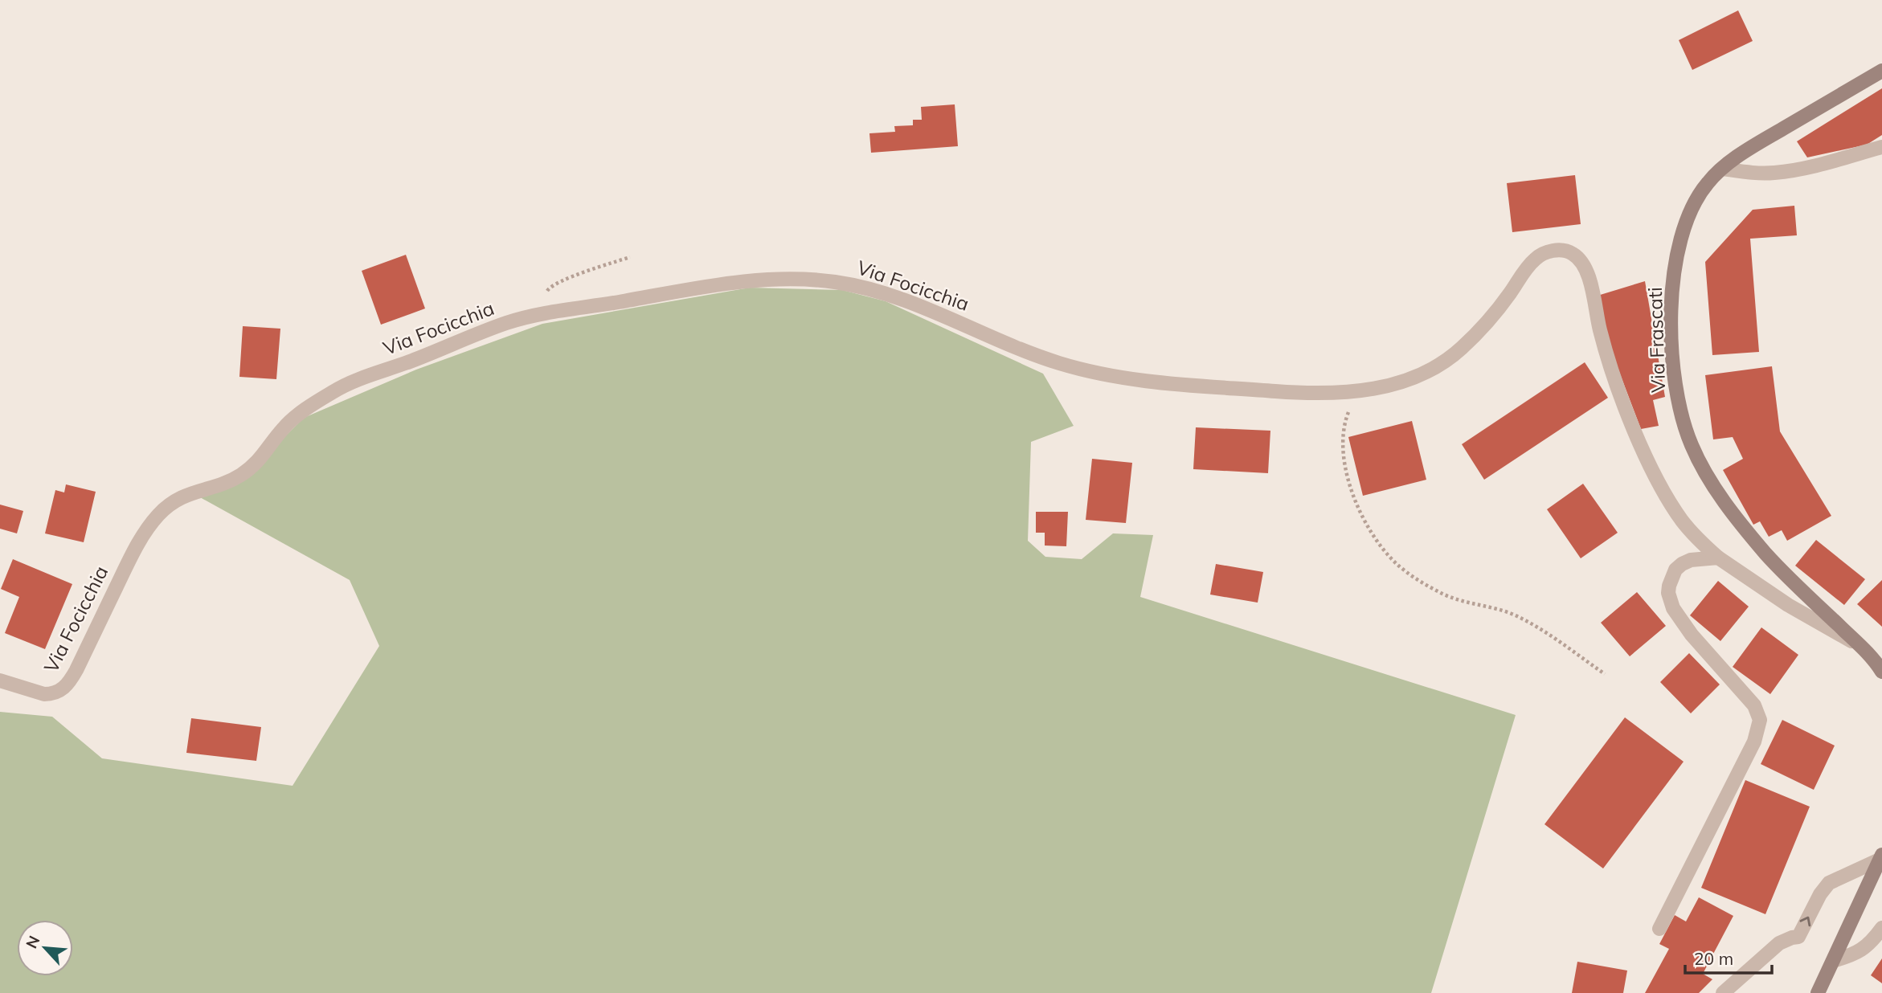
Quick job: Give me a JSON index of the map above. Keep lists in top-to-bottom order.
{
  "streets": {
    "main road": ["Via Frascati"],
    "street": ["Via Focicchia"]
  },
  "crossings": [
    ["Via Focicchia", "Via Frascati"]
  ],
  "scale_bar": "20 m",
  "north": "top left"
}
